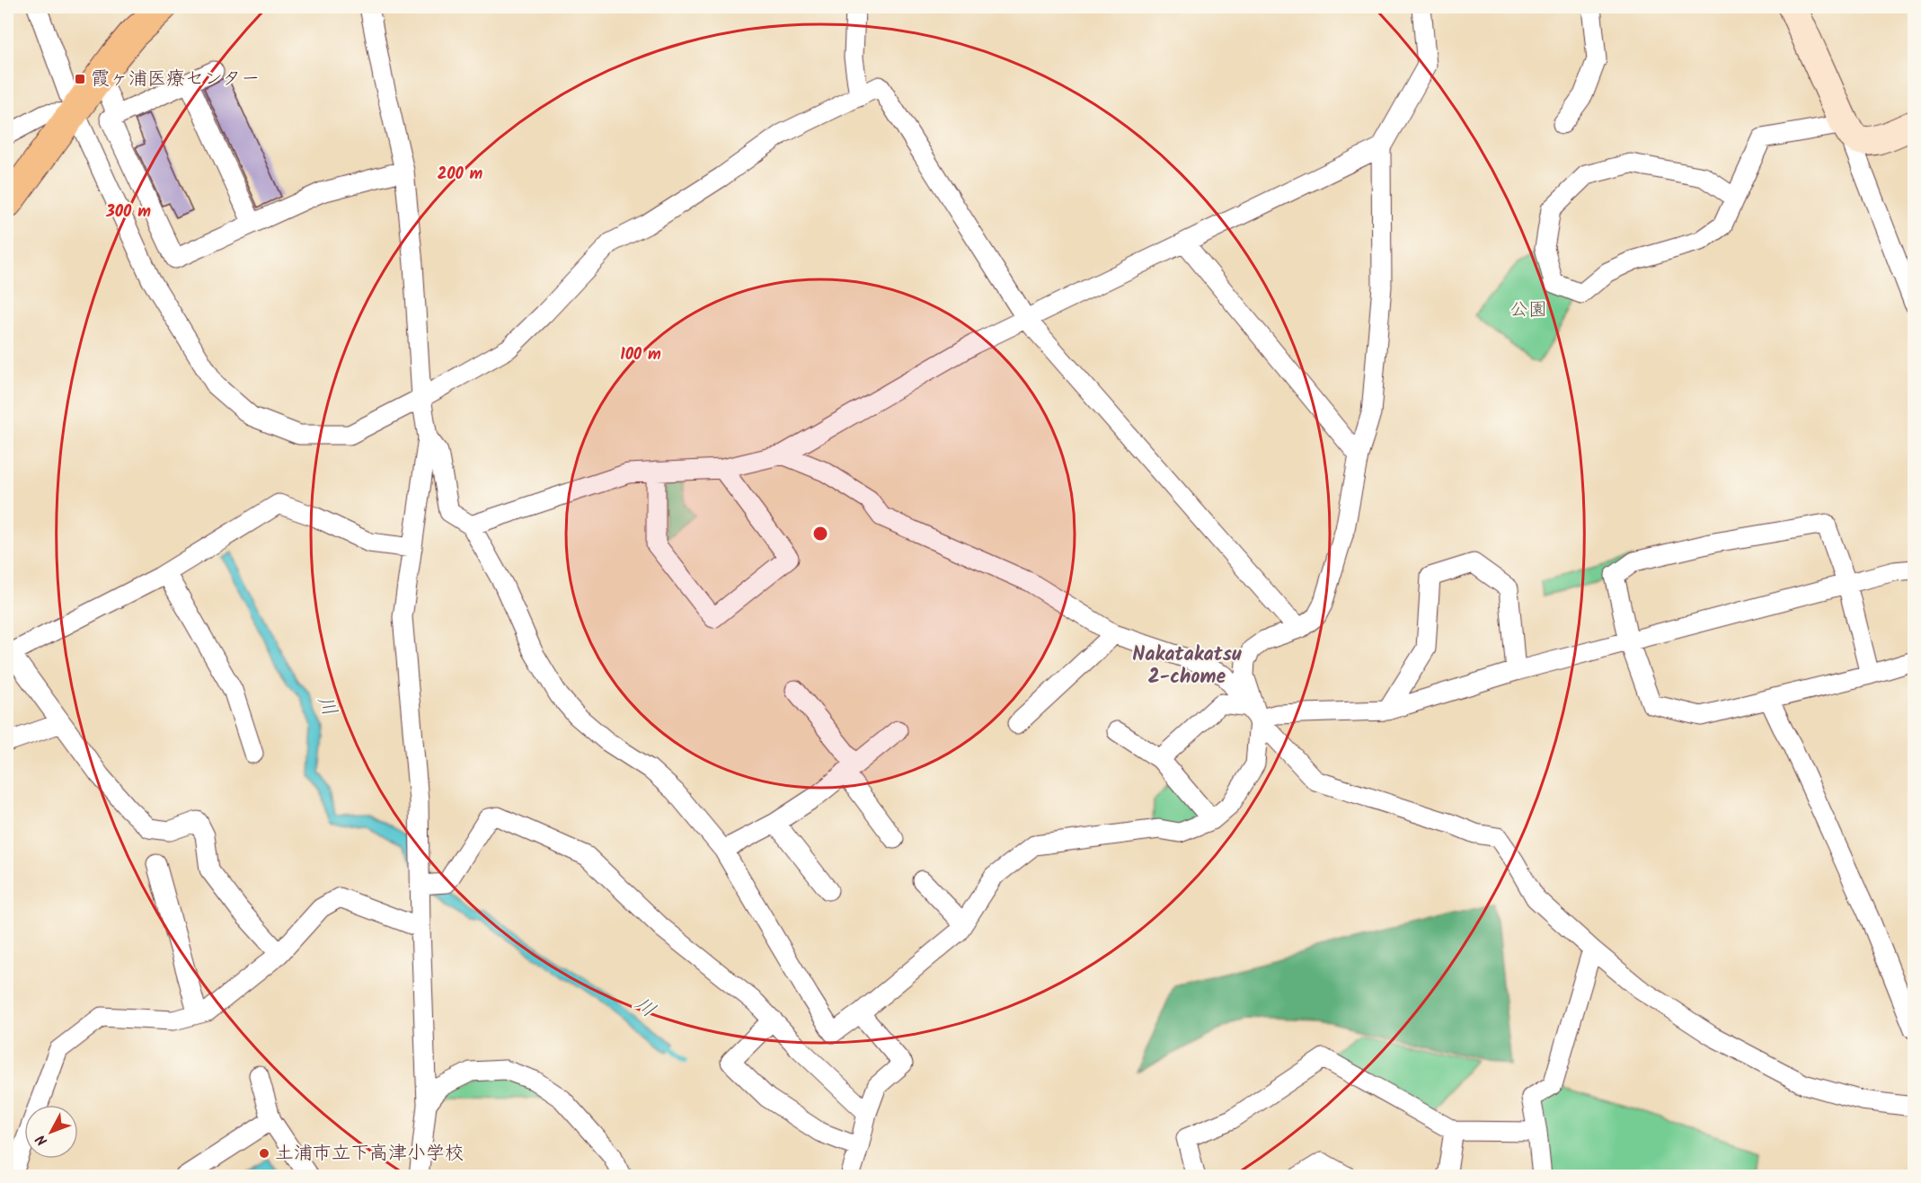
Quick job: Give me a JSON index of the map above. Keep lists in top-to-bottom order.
{
  "districts": ["Nakatakatsu 2-chome"],
  "water": ["川"],
  "parks": ["公園"],
  "places": {
    "transit": ["霞ヶ浦医療センター"],
    "other": ["土浦市立下高津小学校"]
  },
  "north": "bottom left",
  "rings": ["200 m", "300 m", "100 m"]
}
